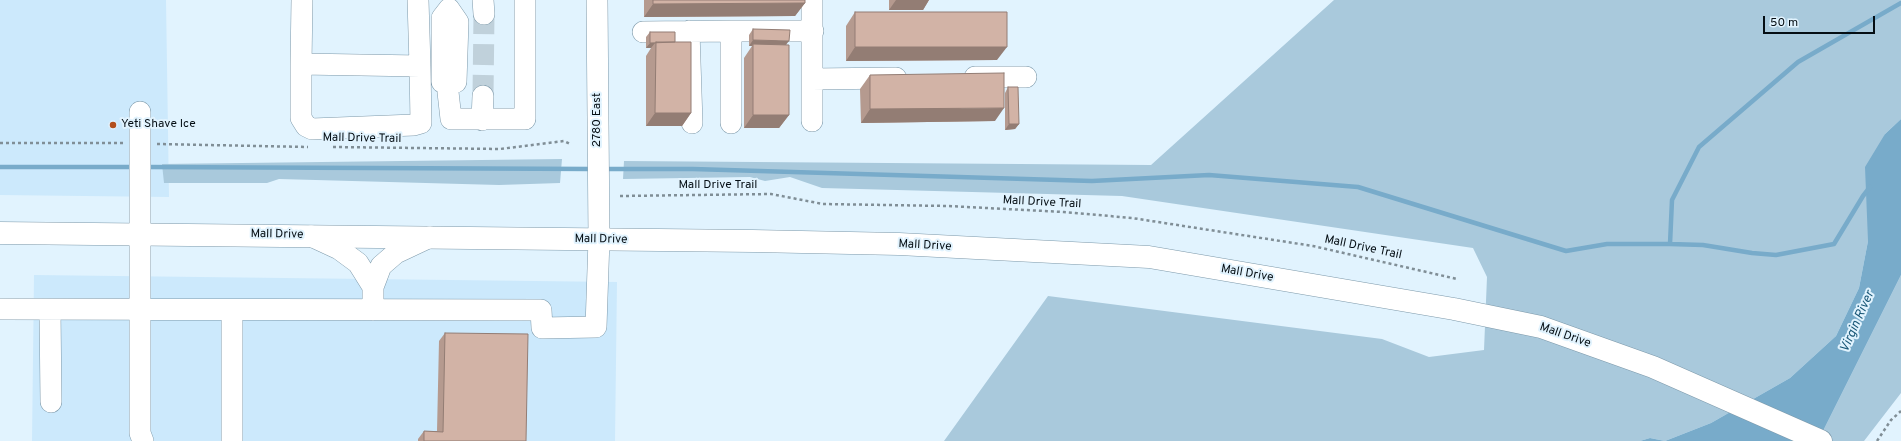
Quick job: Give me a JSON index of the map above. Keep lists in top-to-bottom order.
{
  "streets": {
    "main road": ["Mall Drive"],
    "street": ["2780 East"],
    "path": ["Mall Drive Trail"]
  },
  "crossings": [
    ["2780 East", "Mall Drive"]
  ],
  "water": ["Virgin River"],
  "places": ["Yeti Shave Ice"],
  "scale_bar": "50 m"
}
